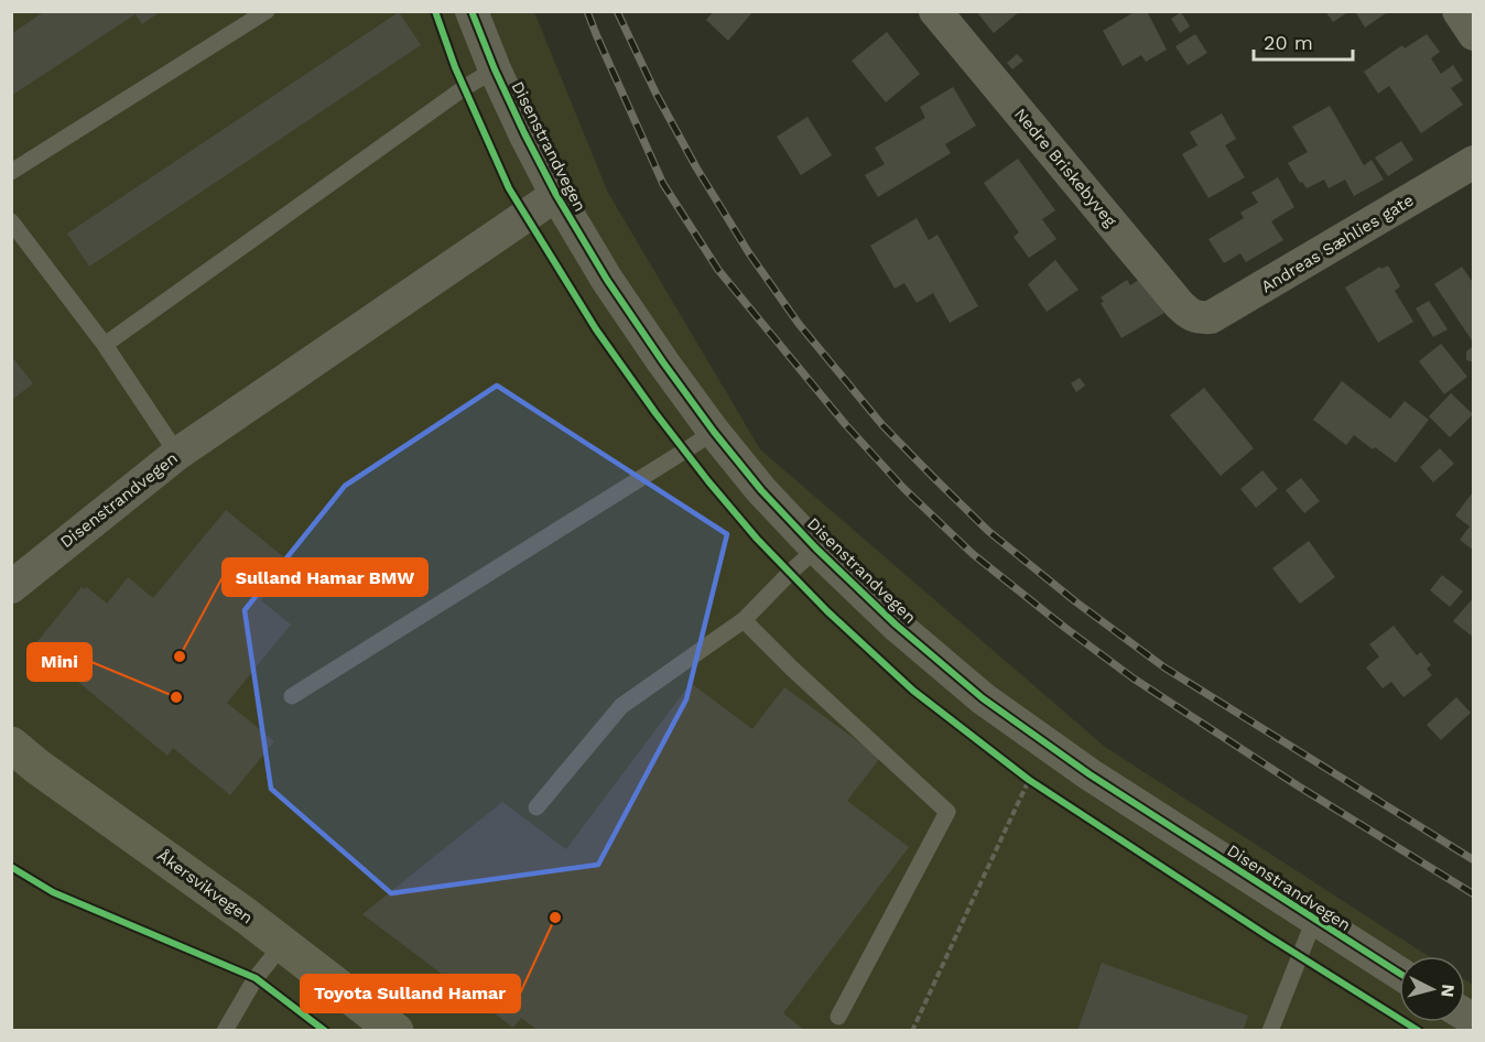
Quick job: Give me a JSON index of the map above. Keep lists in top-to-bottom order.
{
  "streets": {
    "street": [
      "Disenstrandvegen",
      "Nedre Briskebyveg",
      "Andreas Sæhlies gate",
      "Åkersvikvegen"
    ]
  },
  "crossings": [
    ["Nedre Briskebyveg", "Andreas Sæhlies gate"]
  ],
  "places": ["Sulland Hamar BMW", "Mini", "Toyota Sulland Hamar"],
  "scale_bar": "20 m",
  "north": "right"
}
